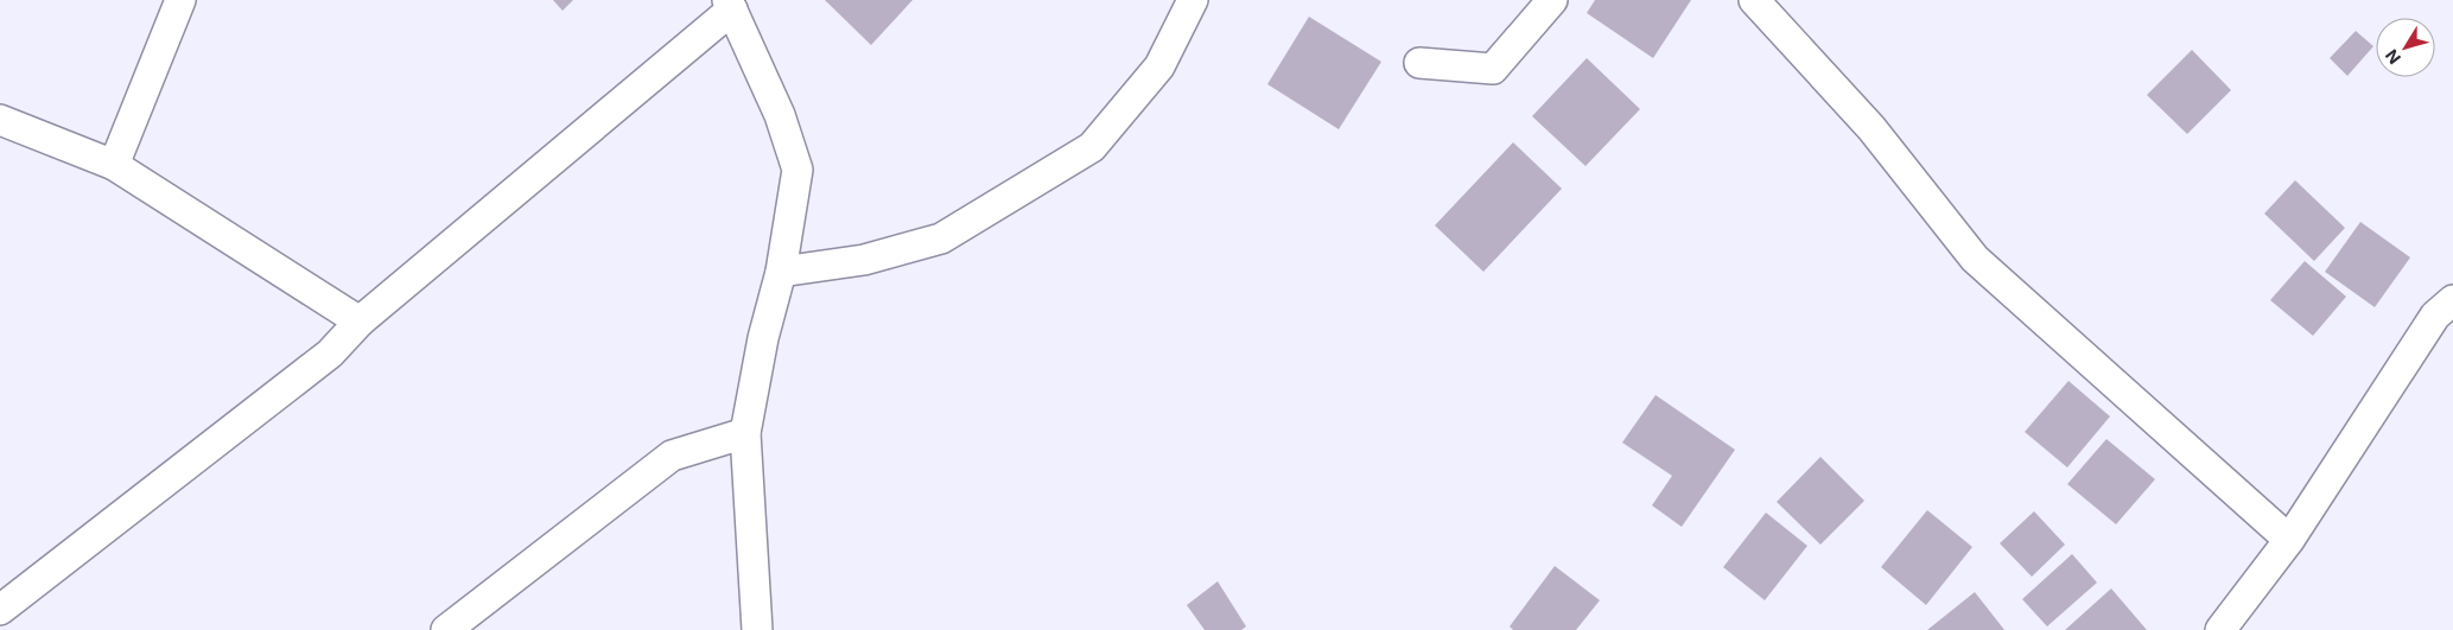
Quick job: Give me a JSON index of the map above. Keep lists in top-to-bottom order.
{
  "north": "bottom left"
}
